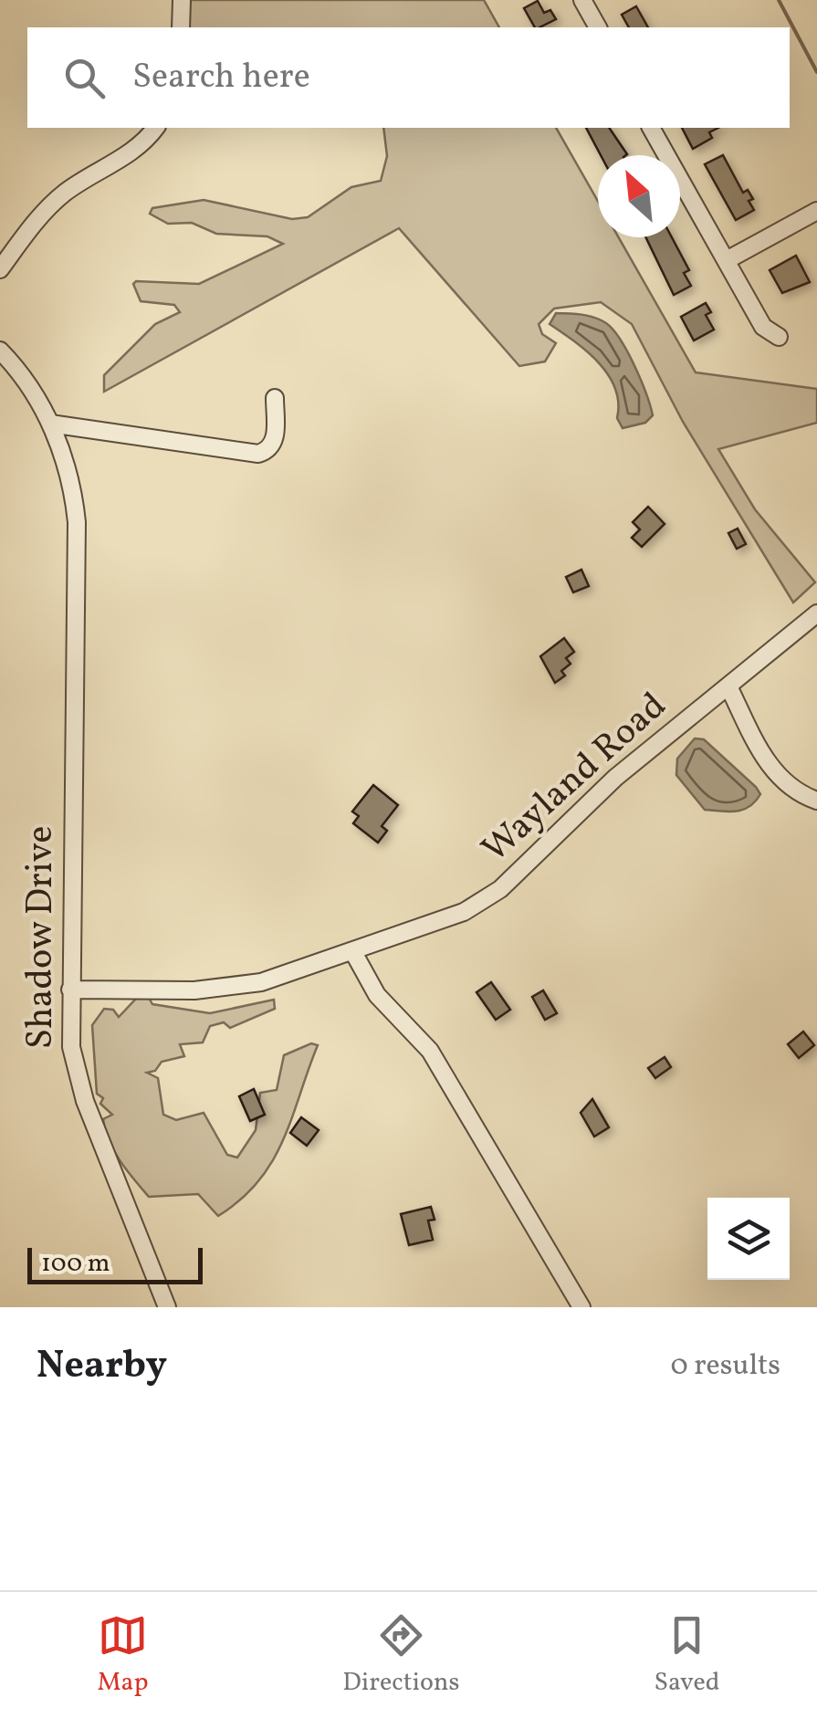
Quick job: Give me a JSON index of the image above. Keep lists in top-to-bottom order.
{
  "streets": {
    "street": ["Wayland Road", "Shadow Drive"]
  },
  "crossings": [
    ["Wayland Road", "Shadow Drive"]
  ],
  "scale_bar": "100 m",
  "north": "top left",
  "page": {
    "search": "Search here",
    "scale": "100 m",
    "heading": ["Nearby", "0 results"],
    "nav": ["Map", "Directions", "Saved"]
  }
}
